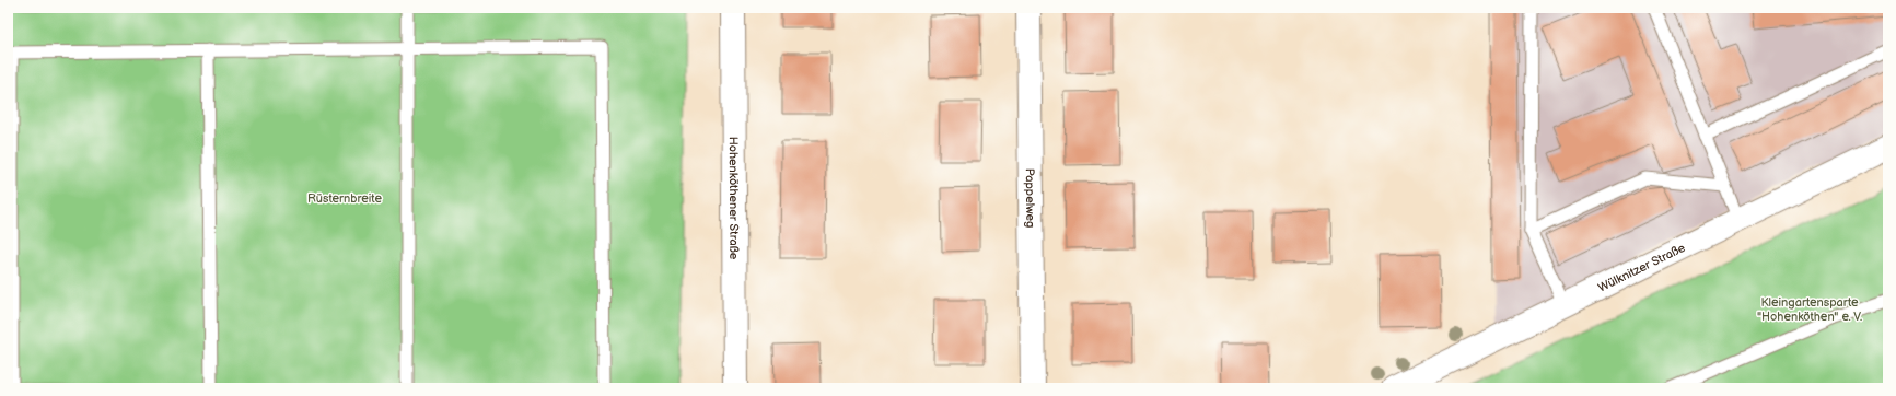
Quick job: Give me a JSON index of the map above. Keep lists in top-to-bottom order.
{
  "streets": {
    "street": ["Hohenköthener Straße", "Pappelweg", "Wülknitzer Straße"]
  },
  "parks": ["Rüsternbreite", "Kleingartensparte \"Hohenköthen\" e. V."]
}
